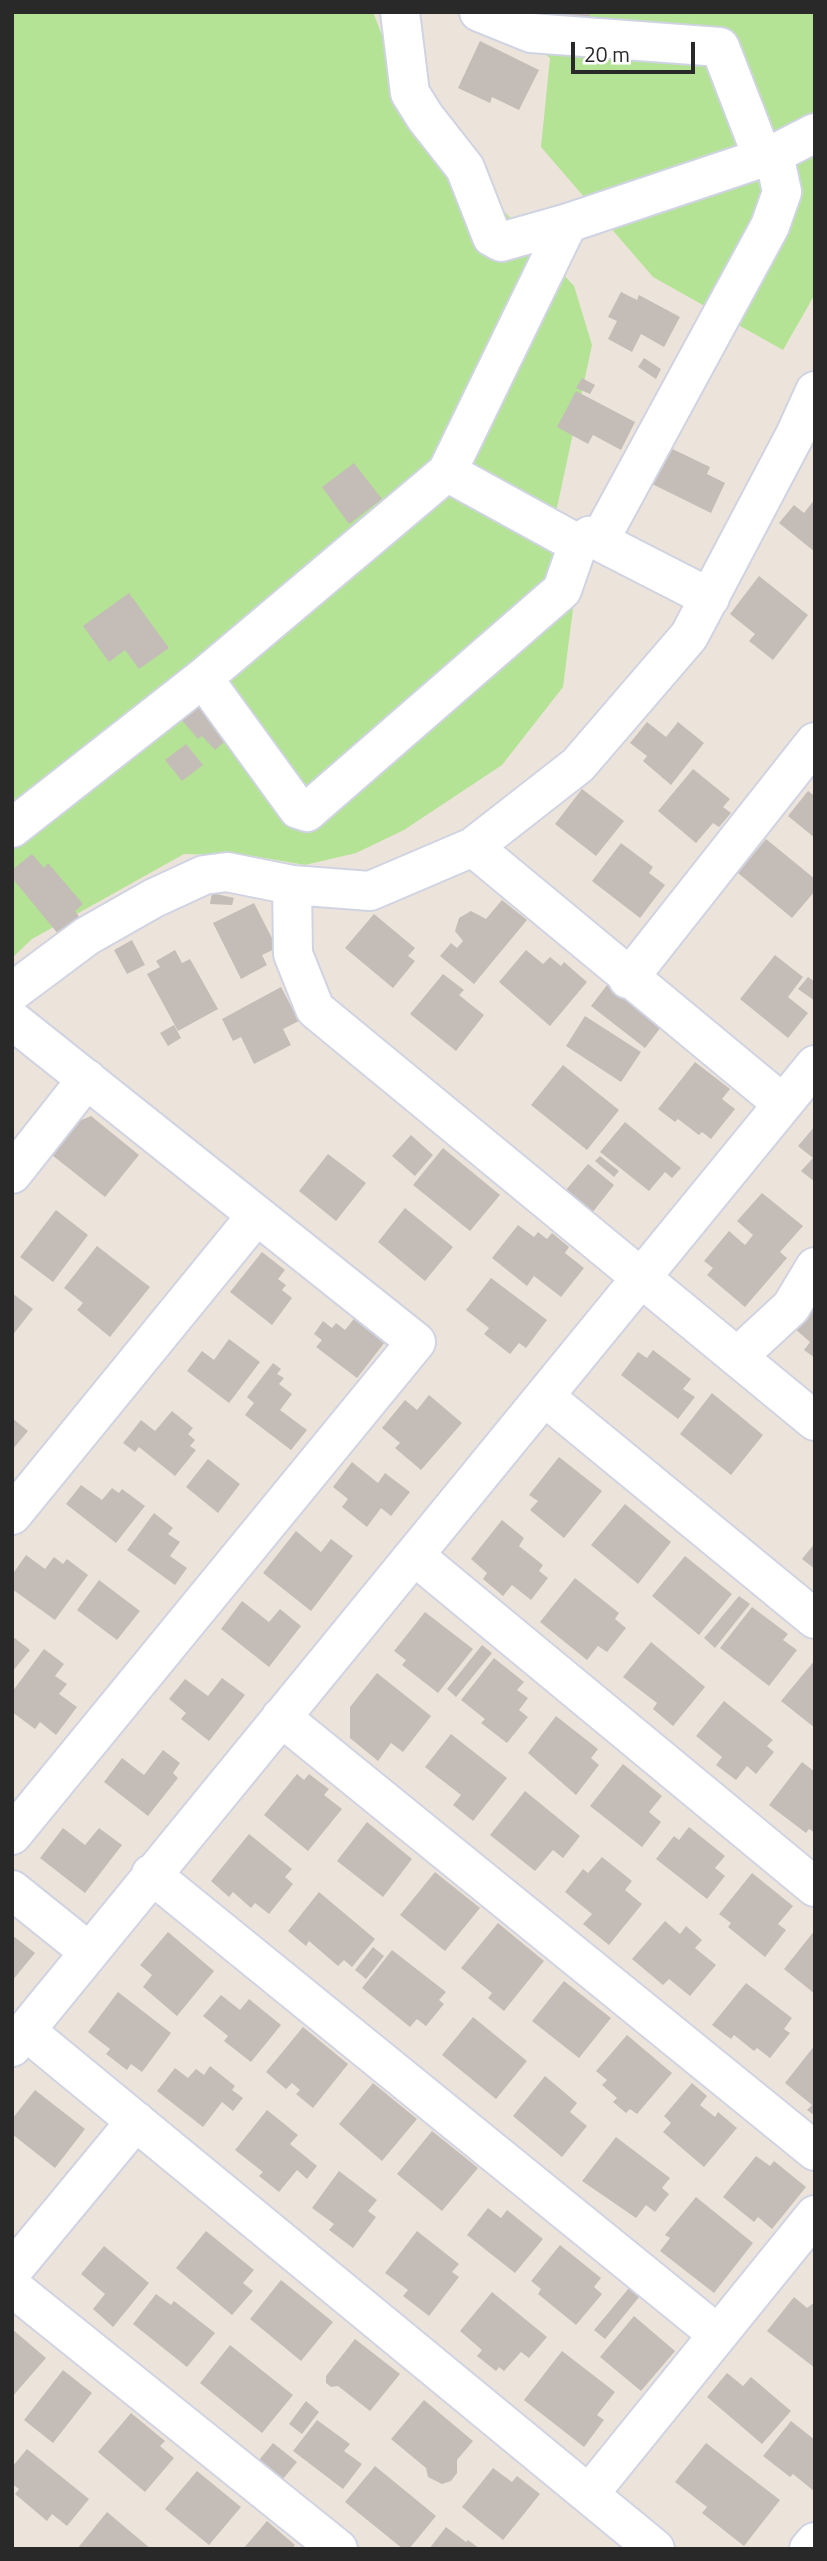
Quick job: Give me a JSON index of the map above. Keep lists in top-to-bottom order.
{
  "scale_bar": "20 m"
}
